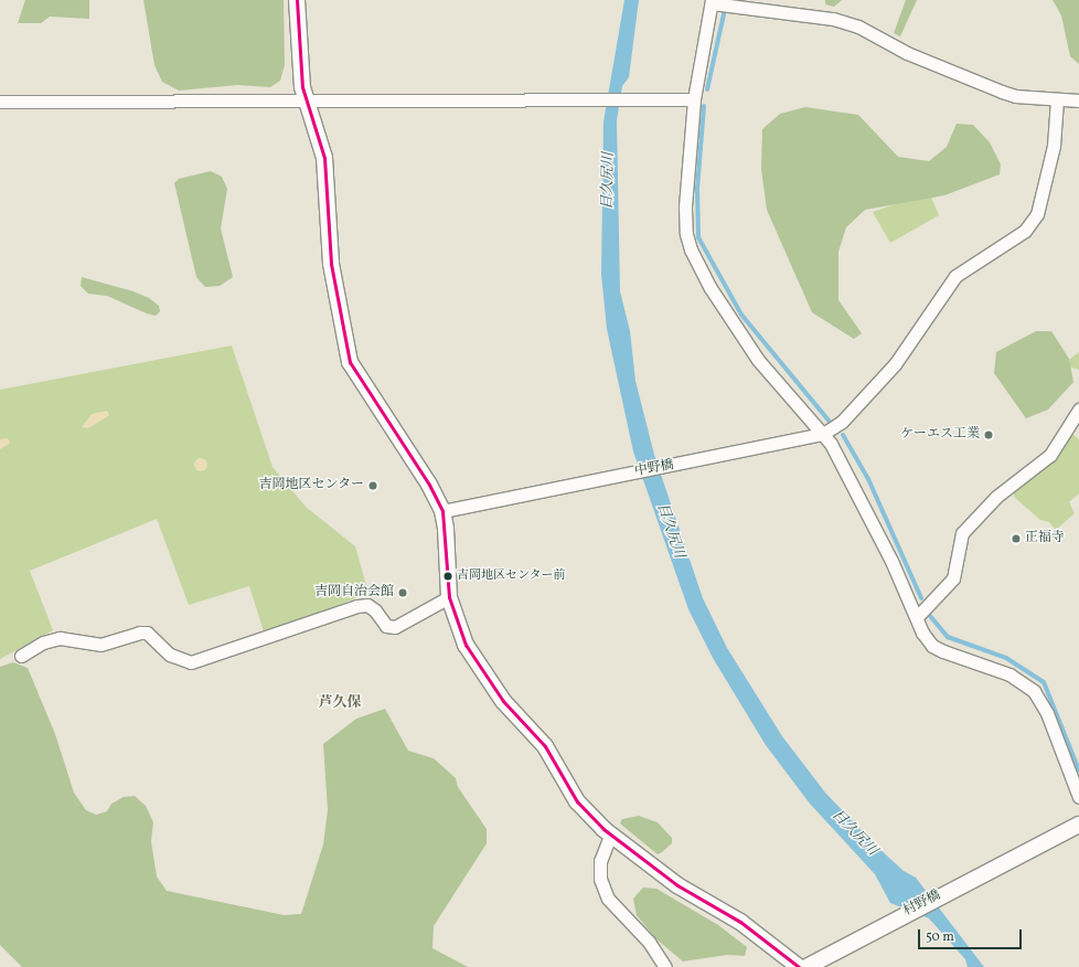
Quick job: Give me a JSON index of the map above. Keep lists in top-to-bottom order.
{
  "streets": {
    "street": ["中野橋", "村野橋"]
  },
  "districts": ["芦久保"],
  "water": ["目久尻川"],
  "places": [
    "ケーエス工業",
    "吉岡地区センター",
    "正福寺",
    "吉岡地区センター前",
    "吉岡自治会館"
  ],
  "scale_bar": "50 m"
}
